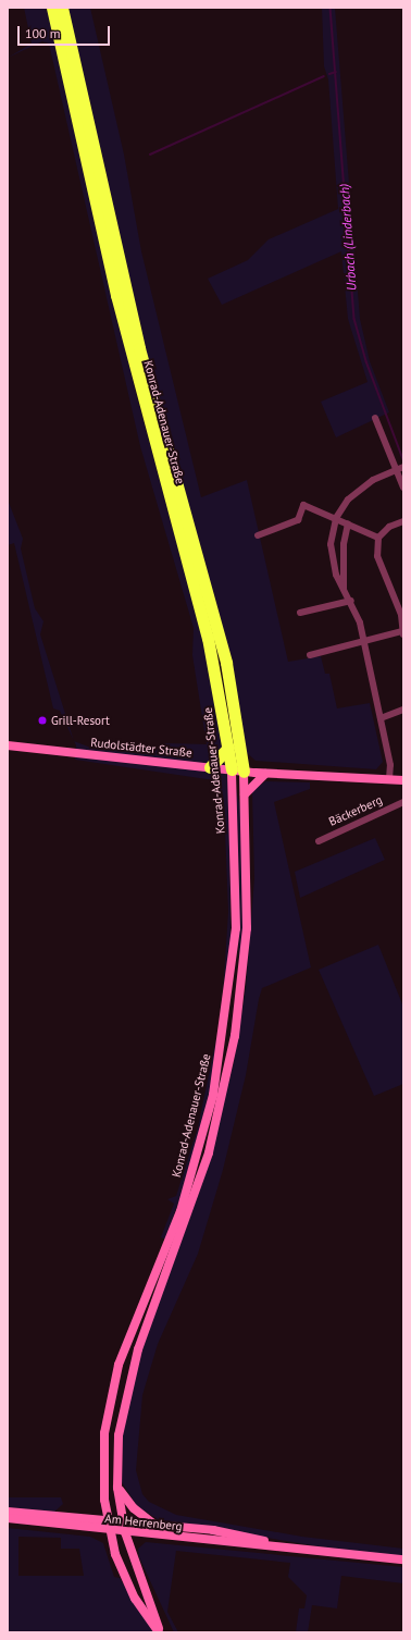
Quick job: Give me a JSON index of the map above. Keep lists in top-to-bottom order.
{
  "streets": {
    "highway": ["Konrad-Adenauer-Straße"],
    "main road": ["Rudolstädter Straße", "Am Herrenberg"],
    "street": ["Bäckerberg"]
  },
  "crossings": [
    ["Konrad-Adenauer-Straße", "Rudolstädter Straße"],
    ["Konrad-Adenauer-Straße", "Am Herrenberg"]
  ],
  "water": ["Urbach (Linderbach)"],
  "places": ["Grill-Resort"],
  "scale_bar": "100 m"
}
